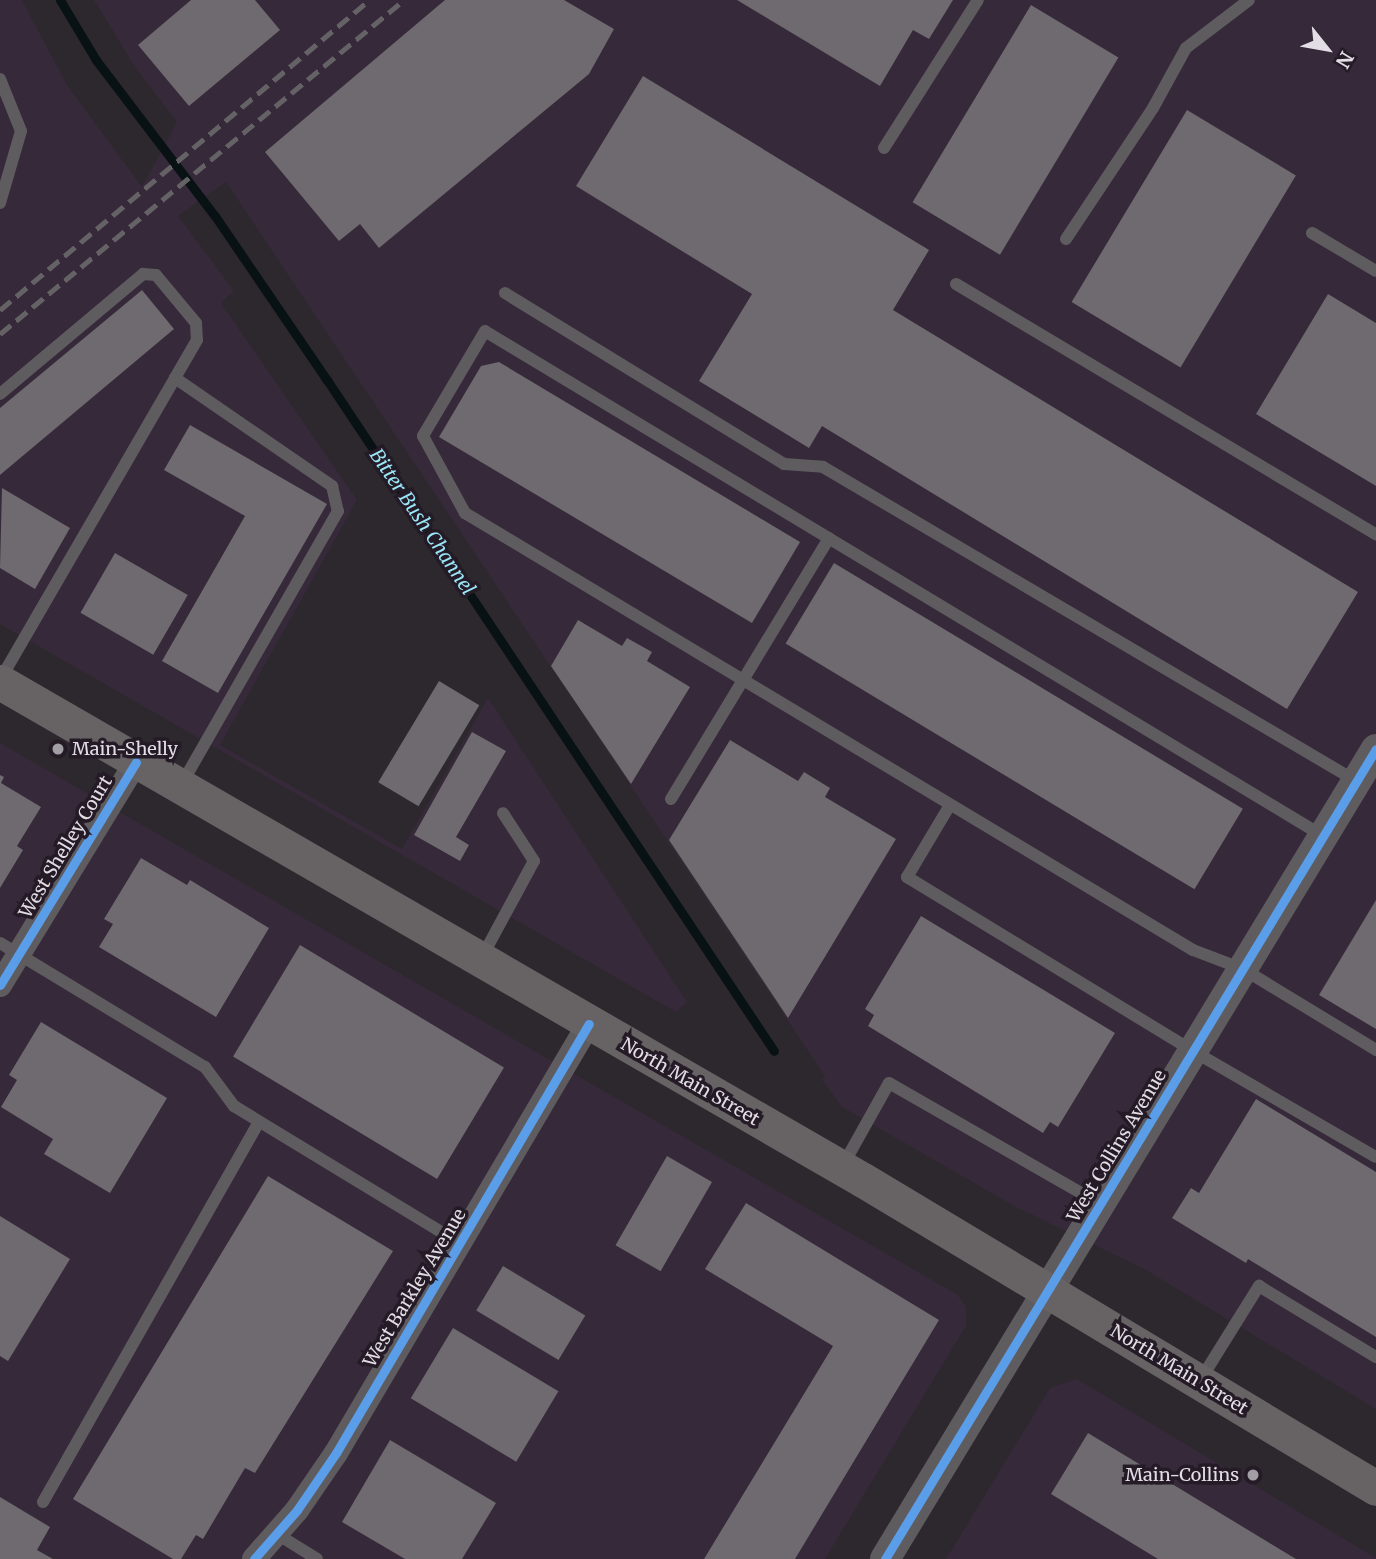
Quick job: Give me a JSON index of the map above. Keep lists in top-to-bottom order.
{
  "streets": {
    "main road": ["North Main Street"],
    "street": ["West Shelley Court", "West Collins Avenue", "West Barkley Avenue"]
  },
  "crossings": [
    ["West Shelley Court", "North Main Street"],
    ["North Main Street", "West Collins Avenue"],
    ["North Main Street", "West Barkley Avenue"]
  ],
  "water": ["Bitter Bush Channel"],
  "places": ["Main-Shelly", "Main-Collins"],
  "north": "bottom right"
}
